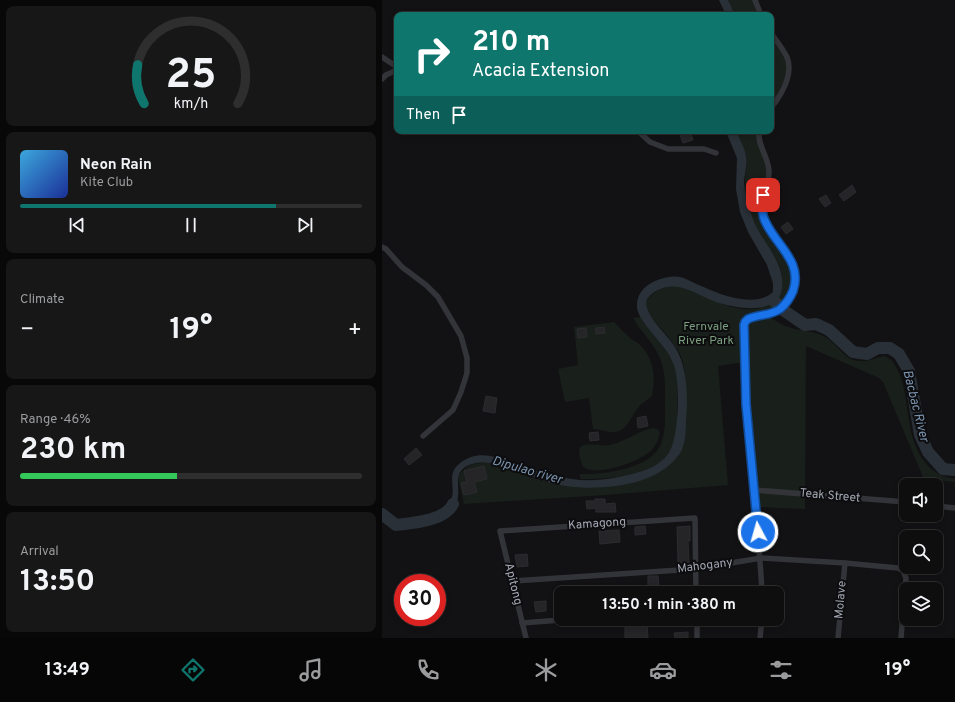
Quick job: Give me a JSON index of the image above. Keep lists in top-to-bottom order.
{
  "streets": {
    "street": [
      "Teak Street",
      "Kamagong",
      "Mahogany",
      "Apitong",
      "Molave"
    ]
  },
  "crossings": [
    ["Kamagong", "Mahogany"],
    ["Kamagong", "Apitong"],
    ["Mahogany", "Apitong"],
    ["Mahogany", "Molave"]
  ],
  "water": ["Bacbac River", "Dipulao river"],
  "parks": ["Fernvale River Park"],
  "page": {
    "turn": ["210 m", "Acacia Extension"],
    "then": "Then",
    "song": ["Neon Rain", "Kite Club"],
    "tile": [
      "Climate",
      ["Range · 46%", "230 km"],
      ["Arrival", "13:50"]
    ],
    "heat": ["−", "19°", "+"],
    "limit": "30",
    "trip": "13:50 · 1 min · 380 m",
    "tabs": ["13:49", "19°"],
    "gauge": ["25", "km/h"]
  }
}
